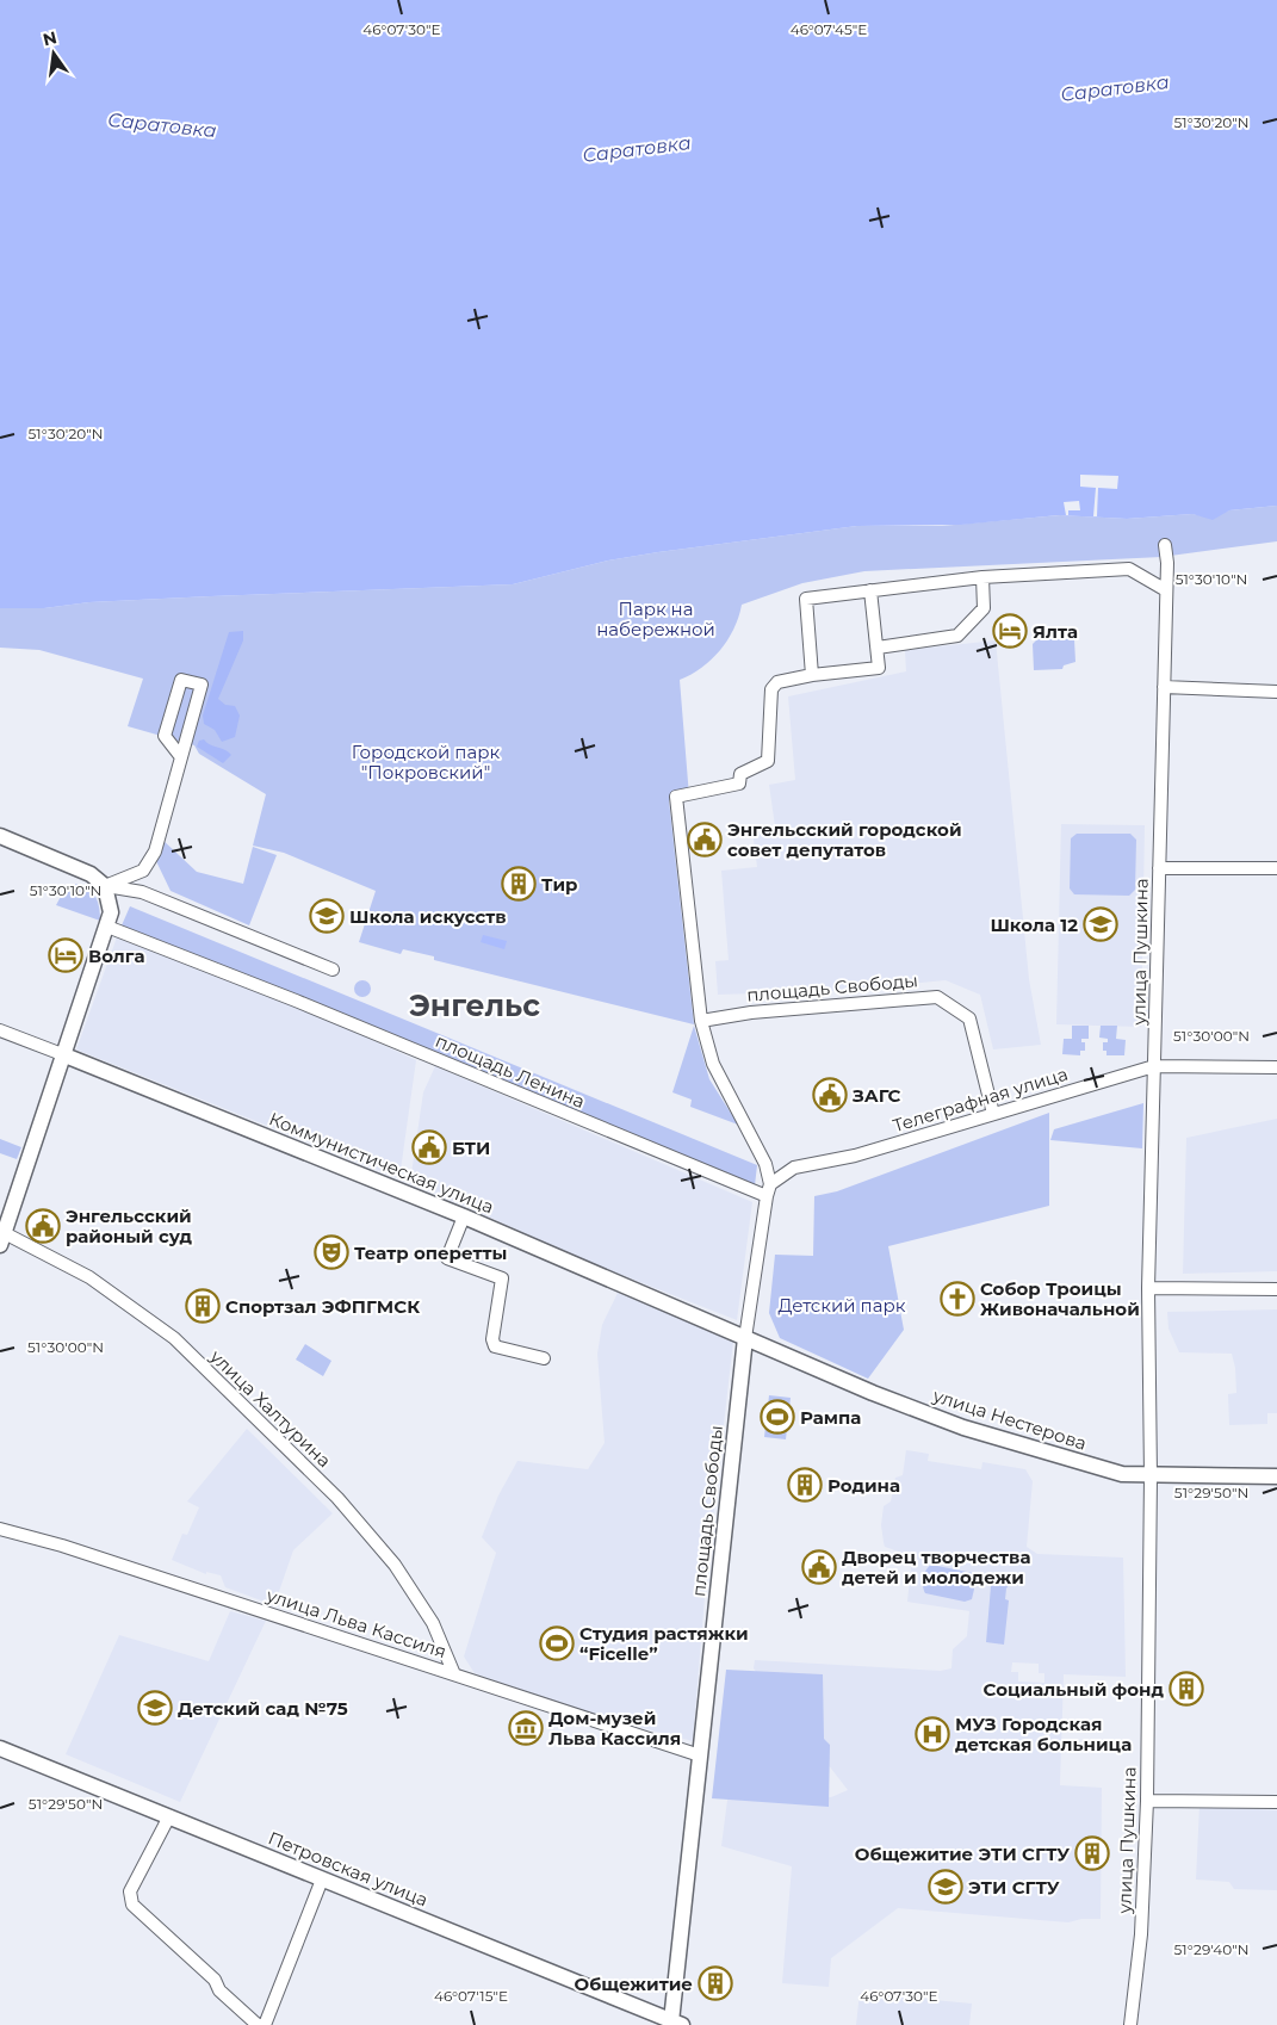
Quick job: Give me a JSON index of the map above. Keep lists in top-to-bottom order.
{
  "streets": {
    "main road": [
      "площадь Свободы",
      "Коммунистическая улица",
      "улица Нестерова",
      "Петровская улица"
    ],
    "street": [
      "улица Пушкина",
      "площадь Ленина",
      "Телеграфная улица",
      "улица Халтурина",
      "улица Льва Кассиля"
    ]
  },
  "crossings": [
    ["улица Пушкина", "Телеграфная улица"],
    ["улица Пушкина", "улица Нестерова"],
    ["площадь Свободы", "площадь Ленина"],
    ["площадь Свободы", "Телеграфная улица"],
    ["площадь Свободы", "Коммунистическая улица"],
    ["площадь Свободы", "улица Нестерова"],
    ["площадь Свободы", "улица Льва Кассиля"],
    ["площадь Свободы", "Петровская улица"],
    ["площадь Ленина", "Телеграфная улица"],
    ["Коммунистическая улица", "улица Нестерова"],
    ["улица Халтурина", "улица Льва Кассиля"]
  ],
  "districts": ["Энгельс"],
  "water": ["Саратовка"],
  "parks": ["Парк на набережной", "Городской парк \"Покровский\"", "Детский парк"],
  "places": {
    "hotel": ["Ялта", "Волга"],
    "public building": [
      "Энгельсский городской совет депутатов",
      "ЗАГС",
      "БТИ",
      "Энгельсский районый суд",
      "Дворец творчества детей и молодежи"
    ],
    "building": [
      "Тир",
      "Спортзал ЭФПГМСК",
      "Родина",
      "Социальный фонд",
      "Общежитие ЭТИ СГТУ",
      "Общежитие"
    ],
    "school or university": [
      "Школа искусств",
      "Школа 12",
      "Детский сад №75",
      "ЭТИ СГТУ"
    ],
    "theatre": ["Театр оперетты"],
    "church": ["Собор Троицы Живоначальной"],
    "sports": ["Рампа", "Студия растяжки “Ficelle”"],
    "museum": ["Дом-музей Льва Кассиля"],
    "hospital": ["МУЗ Городская детская больница"]
  },
  "north": "top",
  "coordinates": [
    "46°07'30\"E",
    "46°07'45\"E",
    "51°30'20\"N",
    "51°30'10\"N",
    "51°30'00\"N",
    "51°29'50\"N",
    "51°29'40\"N",
    "46°07'15\"E"
  ]
}
